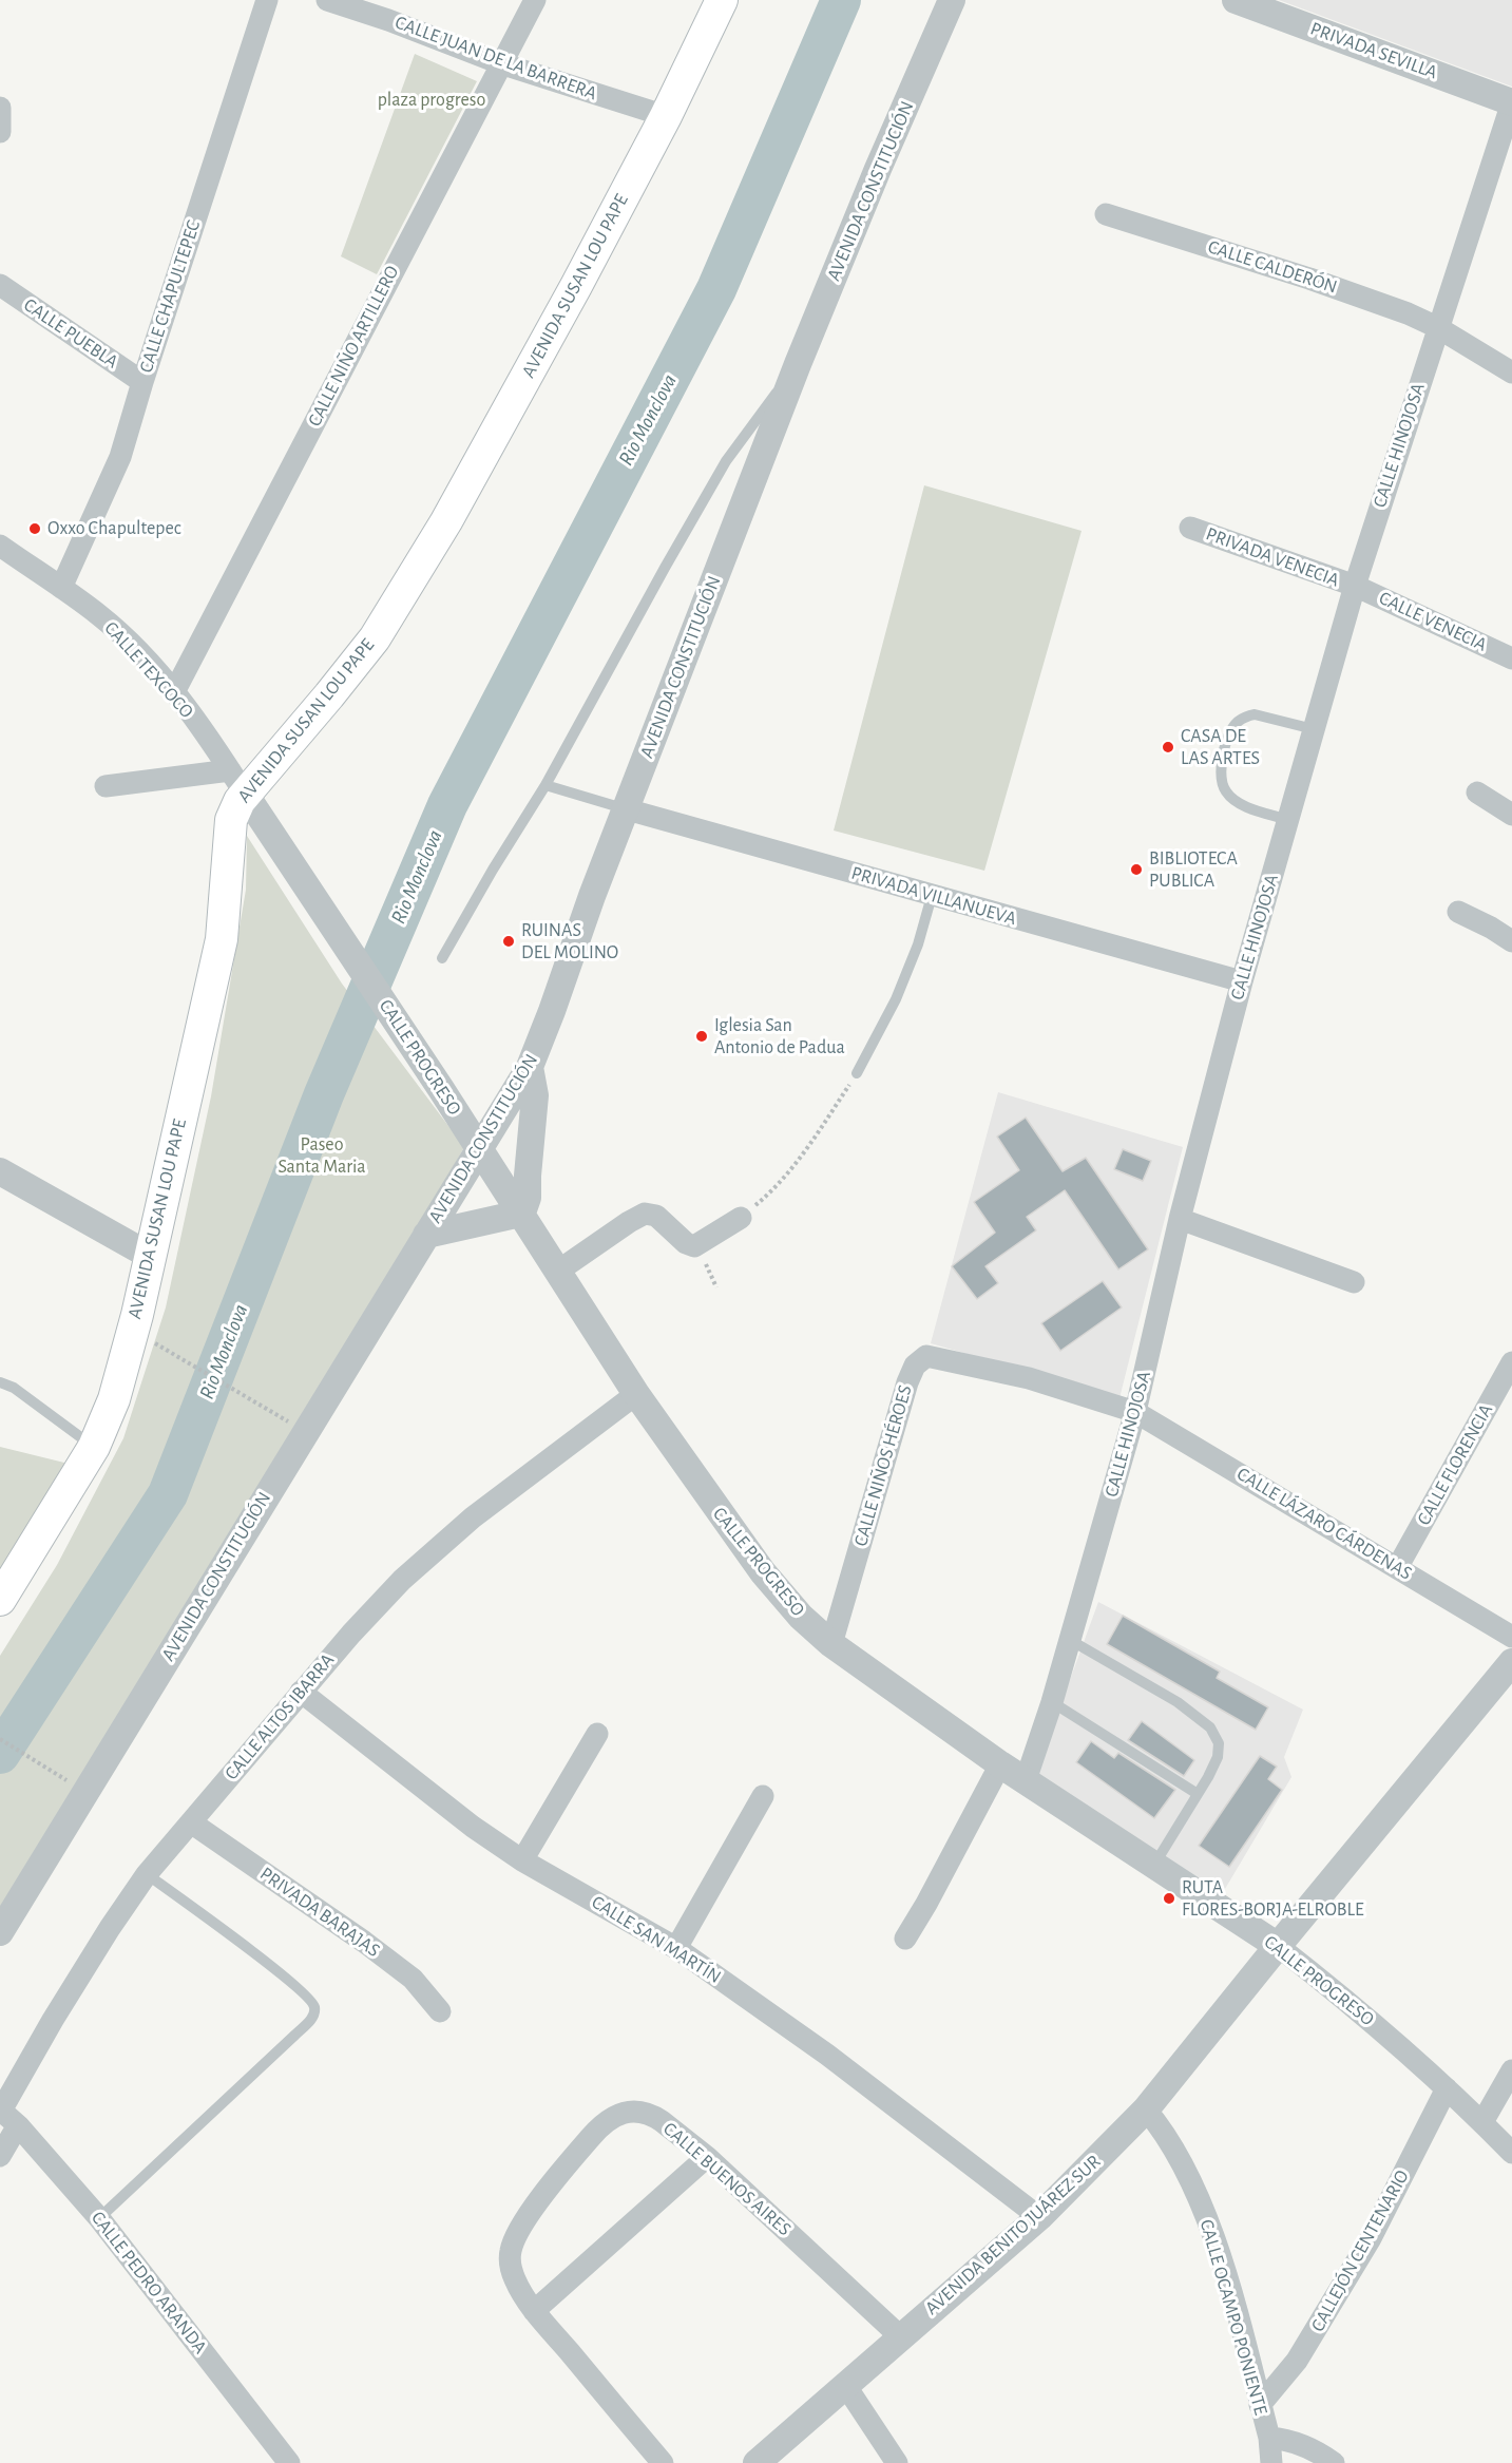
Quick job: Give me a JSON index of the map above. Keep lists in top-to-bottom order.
{
  "streets": {
    "main road": ["AVENIDA SUSAN LOU PAPE"],
    "street": [
      "PRIVADA SEVILLA",
      "CALLE JUAN DE LA BARRERA",
      "AVENIDA CONSTITUCIÓN",
      "CALLE CALDERÓN",
      "CALLE CHAPULTEPEC",
      "CALLE PUEBLA",
      "CALLE NIÑO ARTILLERO",
      "CALLE HINOJOSA",
      "PRIVADA VENECIA",
      "CALLE VENECIA",
      "CALLE TEXCOCO",
      "PRIVADA VILLANUEVA",
      "CALLE PROGRESO",
      "CALLE FLORENCIA",
      "CALLE NIÑOS HÉROES",
      "CALLE LÁZARO CÁRDENAS",
      "CALLE ALTOS IBARRA",
      "PRIVADA BARAJAS",
      "CALLE SAN MARTÍN",
      "CALLE BUENOS AIRES",
      "AVENIDA BENITO JUÁREZ SUR",
      "CALLEJÓN CENTENARIO",
      "CALLE PEDRO ARANDA",
      "CALLE OCAMPO PONIENTE"
    ]
  },
  "crossings": [
    ["PRIVADA SEVILLA", "CALLE HINOJOSA"],
    ["CALLE JUAN DE LA BARRERA", "AVENIDA SUSAN LOU PAPE"],
    ["CALLE JUAN DE LA BARRERA", "CALLE NIÑO ARTILLERO"],
    ["AVENIDA CONSTITUCIÓN", "PRIVADA VILLANUEVA"],
    ["AVENIDA CONSTITUCIÓN", "CALLE PROGRESO"],
    ["CALLE CALDERÓN", "CALLE HINOJOSA"],
    ["AVENIDA SUSAN LOU PAPE", "CALLE TEXCOCO"],
    ["AVENIDA SUSAN LOU PAPE", "CALLE PROGRESO"],
    ["CALLE CHAPULTEPEC", "CALLE PUEBLA"],
    ["CALLE CHAPULTEPEC", "CALLE TEXCOCO"],
    ["CALLE NIÑO ARTILLERO", "CALLE TEXCOCO"],
    ["CALLE HINOJOSA", "PRIVADA VENECIA"],
    ["CALLE HINOJOSA", "CALLE VENECIA"],
    ["CALLE HINOJOSA", "PRIVADA VILLANUEVA"],
    ["CALLE HINOJOSA", "CALLE PROGRESO"],
    ["CALLE HINOJOSA", "CALLE NIÑOS HÉROES"],
    ["CALLE HINOJOSA", "CALLE LÁZARO CÁRDENAS"],
    ["PRIVADA VENECIA", "CALLE VENECIA"],
    ["CALLE TEXCOCO", "CALLE PROGRESO"],
    ["CALLE PROGRESO", "CALLE NIÑOS HÉROES"],
    ["CALLE PROGRESO", "CALLE ALTOS IBARRA"],
    ["CALLE PROGRESO", "AVENIDA BENITO JUÁREZ SUR"],
    ["CALLE PROGRESO", "CALLEJÓN CENTENARIO"],
    ["CALLE FLORENCIA", "CALLE LÁZARO CÁRDENAS"],
    ["CALLE NIÑOS HÉROES", "CALLE LÁZARO CÁRDENAS"],
    ["CALLE ALTOS IBARRA", "PRIVADA BARAJAS"],
    ["CALLE ALTOS IBARRA", "CALLE SAN MARTÍN"],
    ["CALLE ALTOS IBARRA", "CALLE PEDRO ARANDA"],
    ["CALLE SAN MARTÍN", "AVENIDA BENITO JUÁREZ SUR"],
    ["CALLE BUENOS AIRES", "AVENIDA BENITO JUÁREZ SUR"],
    ["AVENIDA BENITO JUÁREZ SUR", "CALLE OCAMPO PONIENTE"],
    ["CALLEJÓN CENTENARIO", "CALLE OCAMPO PONIENTE"]
  ],
  "water": ["Rio Monclova"],
  "parks": ["plaza progreso", "Paseo Santa Maria"],
  "places": [
    "Oxxo Chapultepec",
    "CASA DE LAS ARTES",
    "BIBLIOTECA PUBLICA",
    "RUINAS DEL MOLINO",
    "Iglesia San Antonio de Padua",
    "RUTA FLORES-BORJA-ELROBLE"
  ]
}
